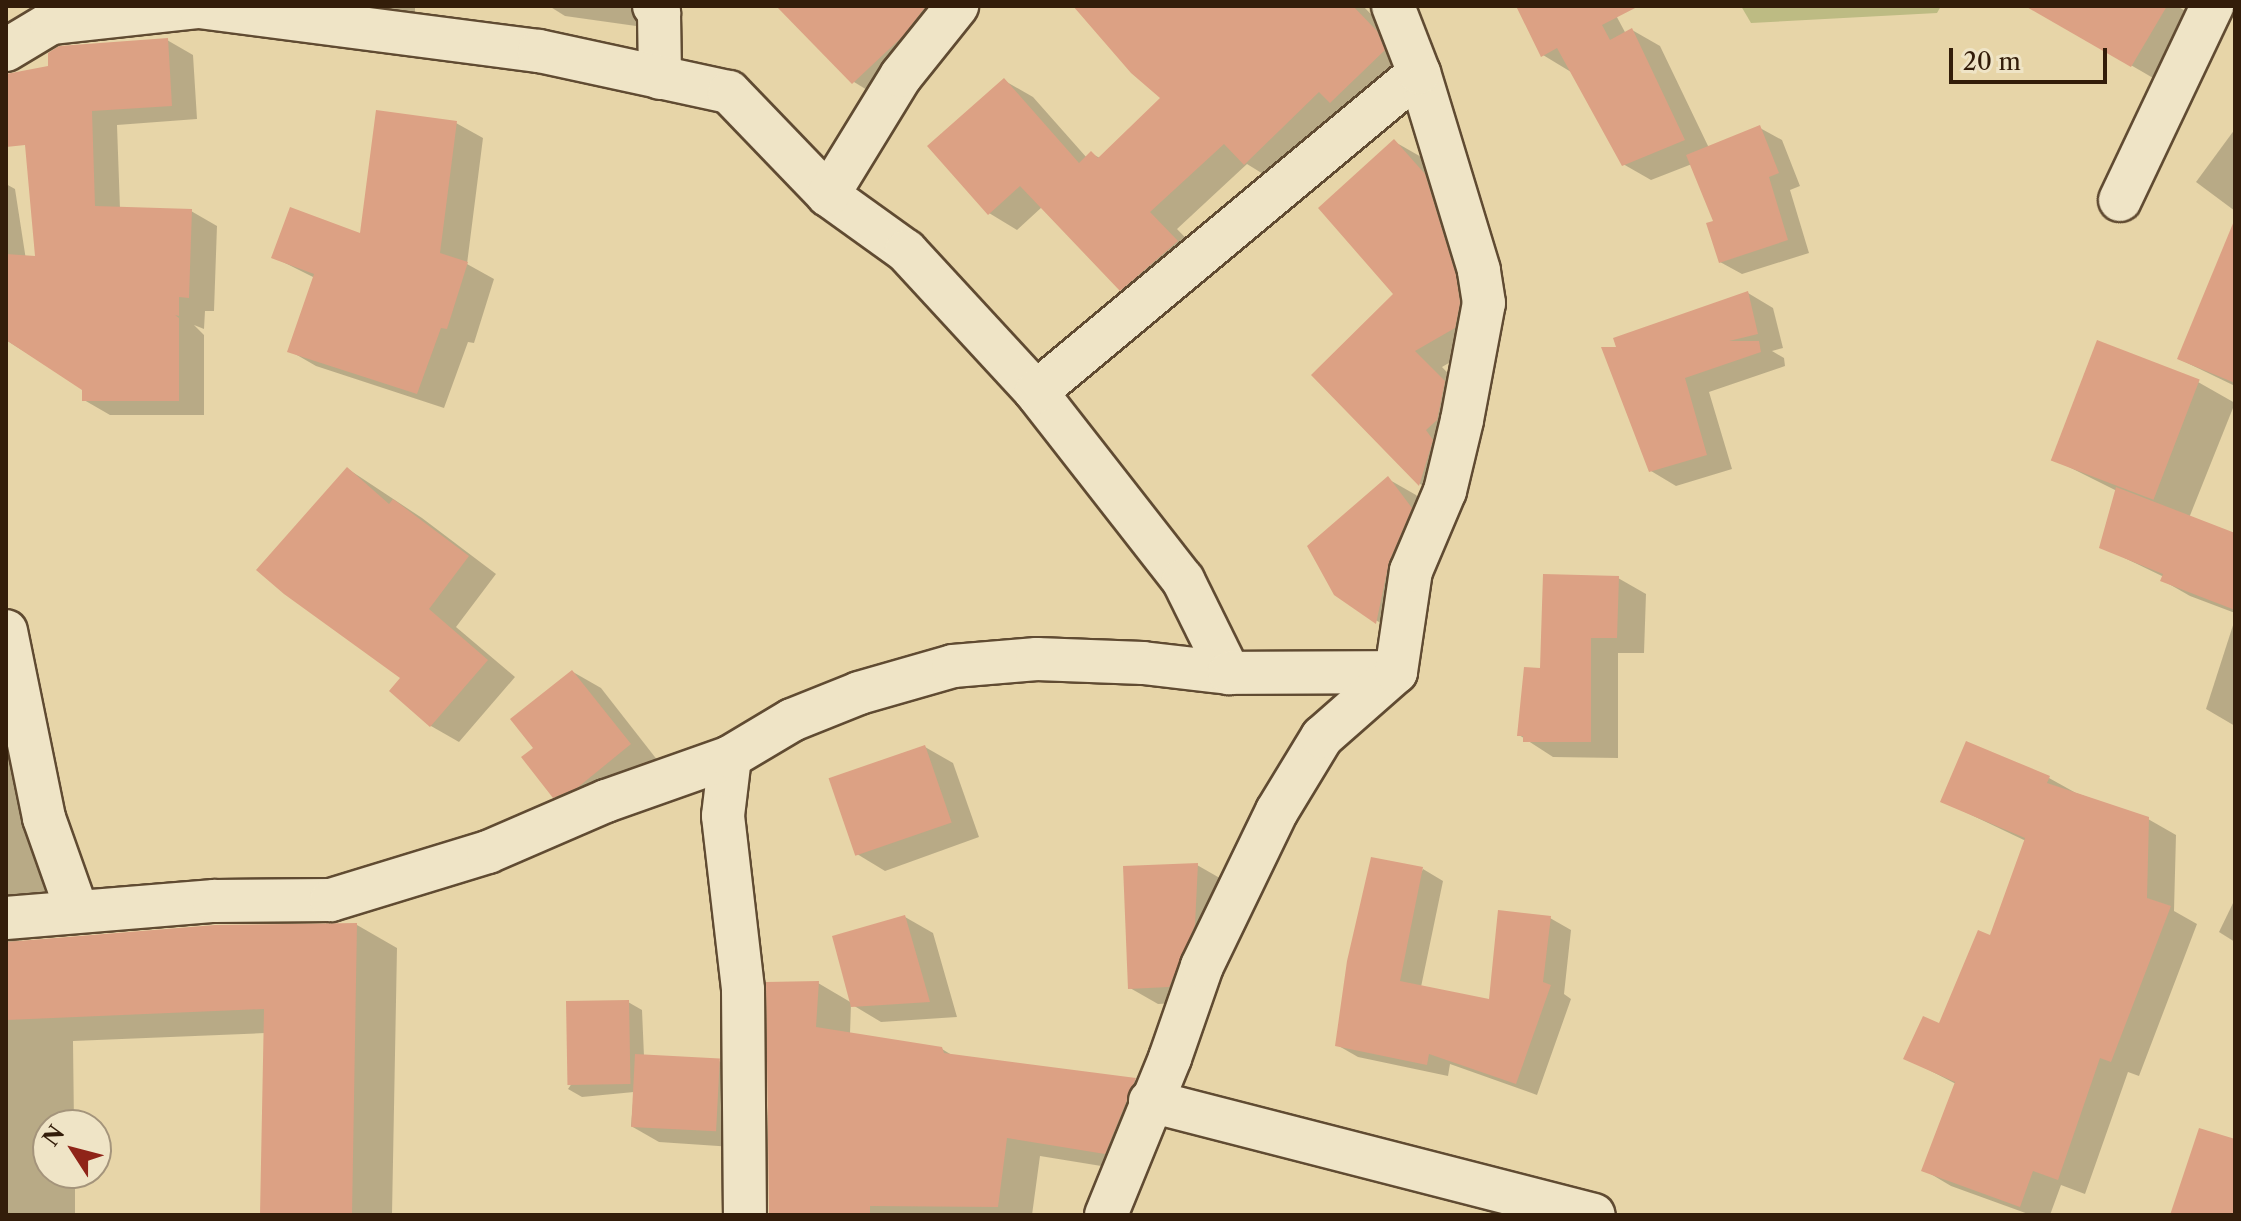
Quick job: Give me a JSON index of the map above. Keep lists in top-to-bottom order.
{
  "scale_bar": "20 m",
  "north": "top left"
}
